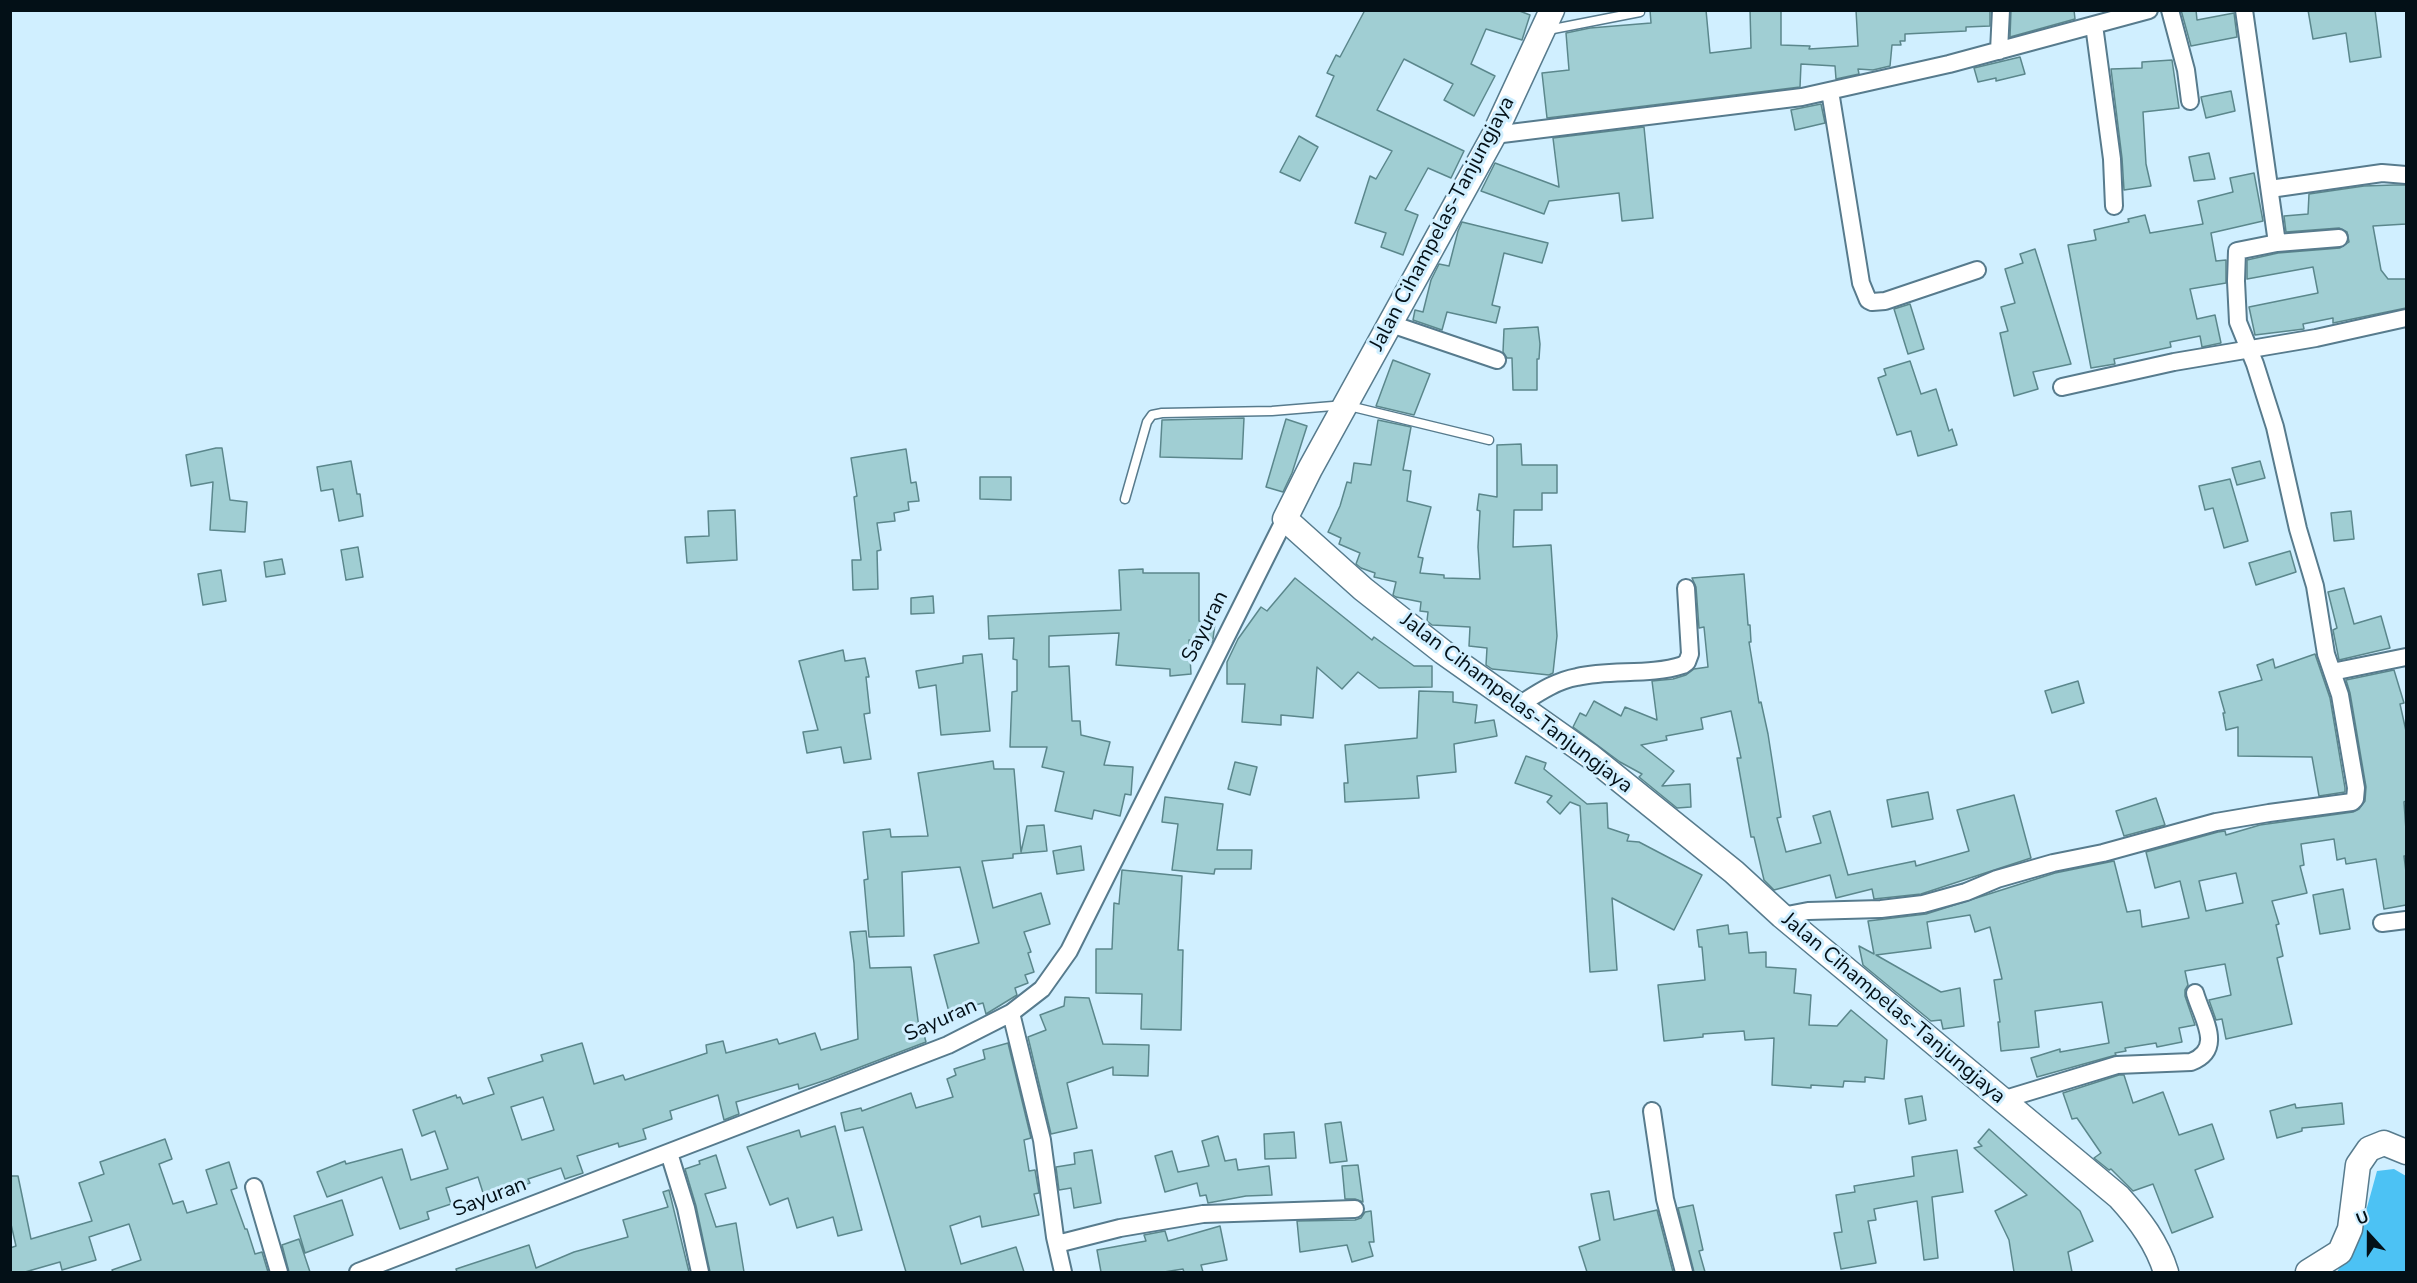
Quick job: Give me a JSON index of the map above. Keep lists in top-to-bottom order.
{
  "streets": {
    "main road": ["Jalan Cihampelas-Tanjungjaya"],
    "street": ["Sayuran"]
  },
  "crossings": [
    ["Jalan Cihampelas-Tanjungjaya", "Sayuran"]
  ],
  "north": "top"
}
